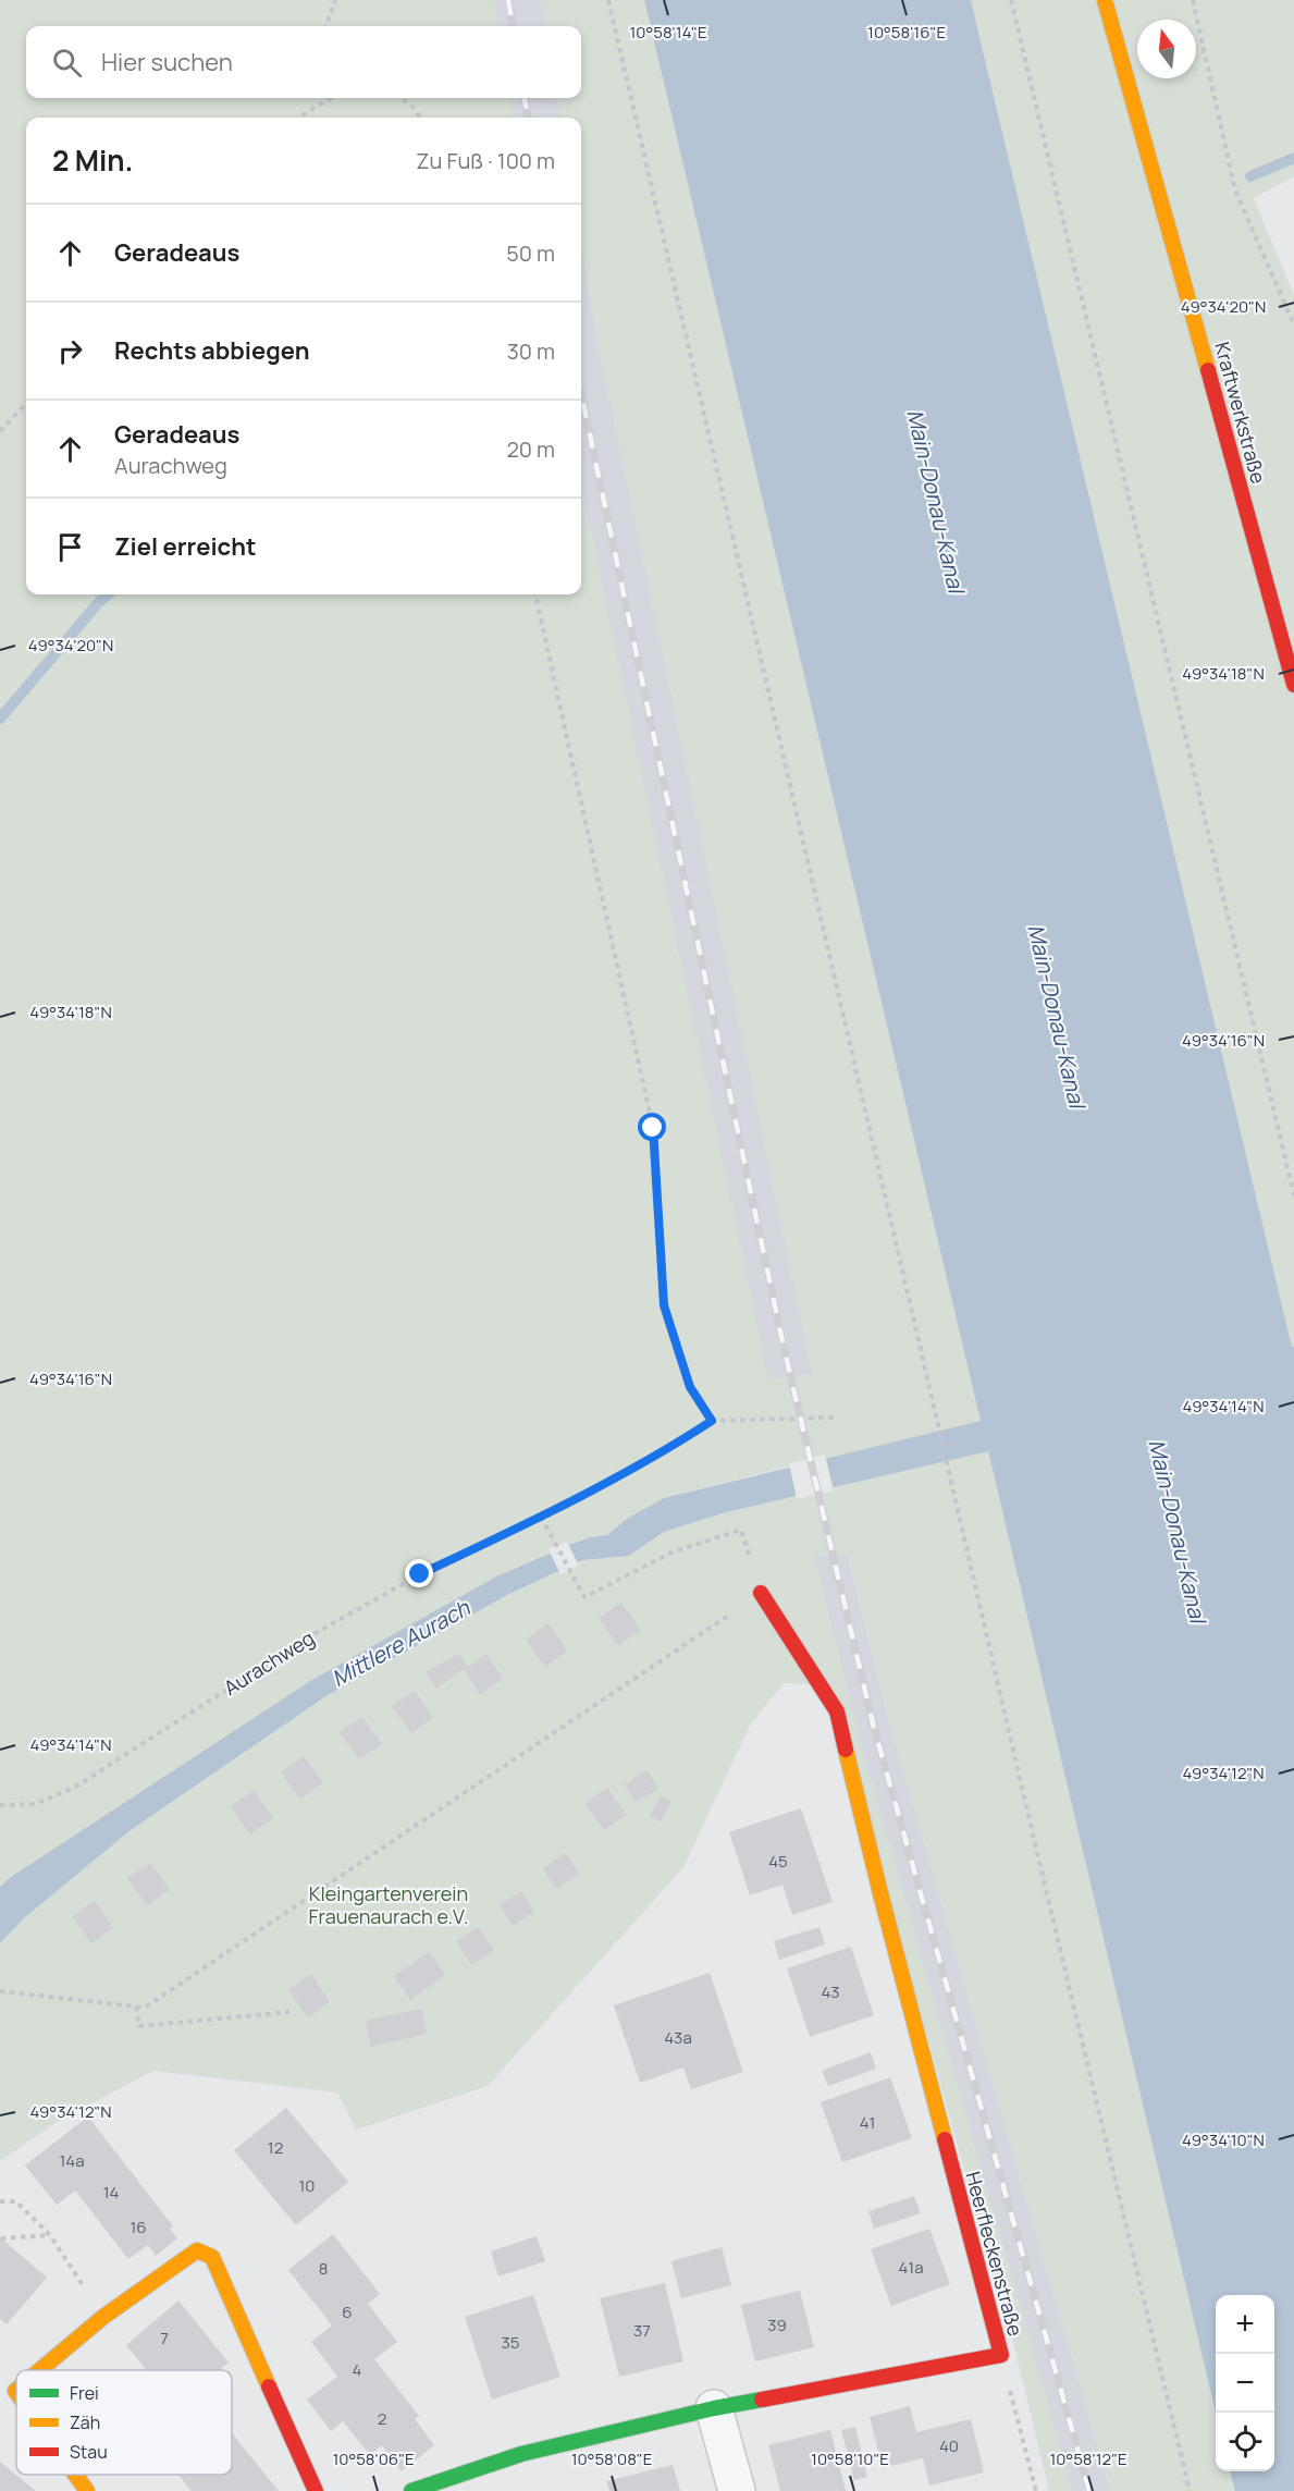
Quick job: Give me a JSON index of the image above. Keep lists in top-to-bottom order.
{
  "streets": {
    "street": ["Kraftwerkstraße", "Heerfleckenstraße"],
    "path": ["Aurachweg"]
  },
  "water": ["Main-Donau-Kanal", "Mittlere Aurach"],
  "parks": ["Kleingartenverein Frauenaurach e.V."],
  "house_numbers": [
    "45",
    "43",
    "43a",
    "41",
    "12",
    "14a",
    "10",
    "14",
    "16",
    "41a",
    "8",
    "6",
    "39",
    "37",
    "7",
    "35",
    "4",
    "2",
    "40"
  ],
  "legend": ["Frei", "Zäh", "Stau"],
  "north": "top",
  "page": {
    "search": "Hier suchen",
    "heading": ["2 Min.", "Zu Fuß · 100 m"],
    "list": [
      ["Geradeaus", "50 m"],
      ["Rechts abbiegen", "30 m"],
      ["Geradeaus", "Aurachweg", "20 m"],
      "Ziel erreicht"
    ],
    "map_buttons": ["+", "−"]
  },
  "coordinates": [
    "10°58'14\"E",
    "10°58'16\"E",
    "49°34'20\"N",
    "49°34'18\"N",
    "49°34'16\"N",
    "49°34'14\"N",
    "49°34'12\"N",
    "49°34'10\"N",
    "10°58'06\"E",
    "10°58'08\"E",
    "10°58'10\"E",
    "10°58'12\"E"
  ]
}
